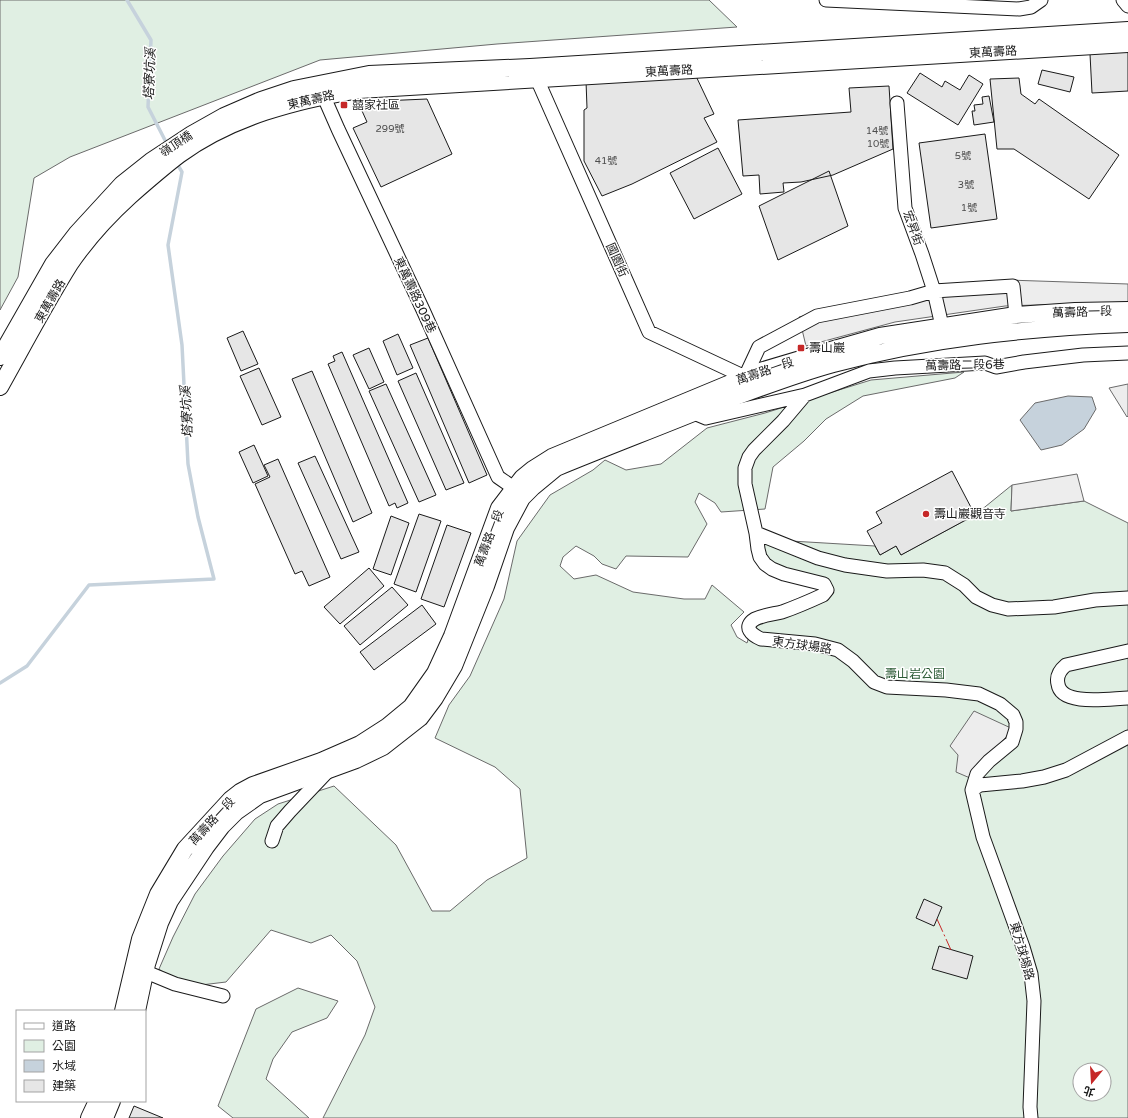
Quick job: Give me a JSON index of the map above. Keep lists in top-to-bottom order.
{
  "streets": {
    "main road": ["東萬壽路", "嶺頂橋", "萬壽路一段"],
    "street": [
      "宏昇街",
      "國園街",
      "東萬壽路309巷",
      "萬壽路二段6巷",
      "東方球場路"
    ]
  },
  "crossings": [
    ["東萬壽路", "嶺頂橋"],
    ["東萬壽路", "國園街"],
    ["東萬壽路", "東萬壽路309巷"],
    ["宏昇街", "萬壽路一段"],
    ["國園街", "萬壽路一段"],
    ["東萬壽路309巷", "萬壽路一段"],
    ["萬壽路二段6巷", "東方球場路"]
  ],
  "water": ["塔寮坑溪"],
  "parks": ["壽山岩公園"],
  "places": {
    "transit": ["囍家社區", "壽山巖"],
    "other": ["壽山巖觀音寺"]
  },
  "house_numbers": [
    "299號",
    "14號",
    "10號",
    "5號",
    "41號",
    "3號",
    "1號"
  ],
  "legend": [
    "道路",
    "公園",
    "水域",
    "建築"
  ],
  "north": "bottom"
}
